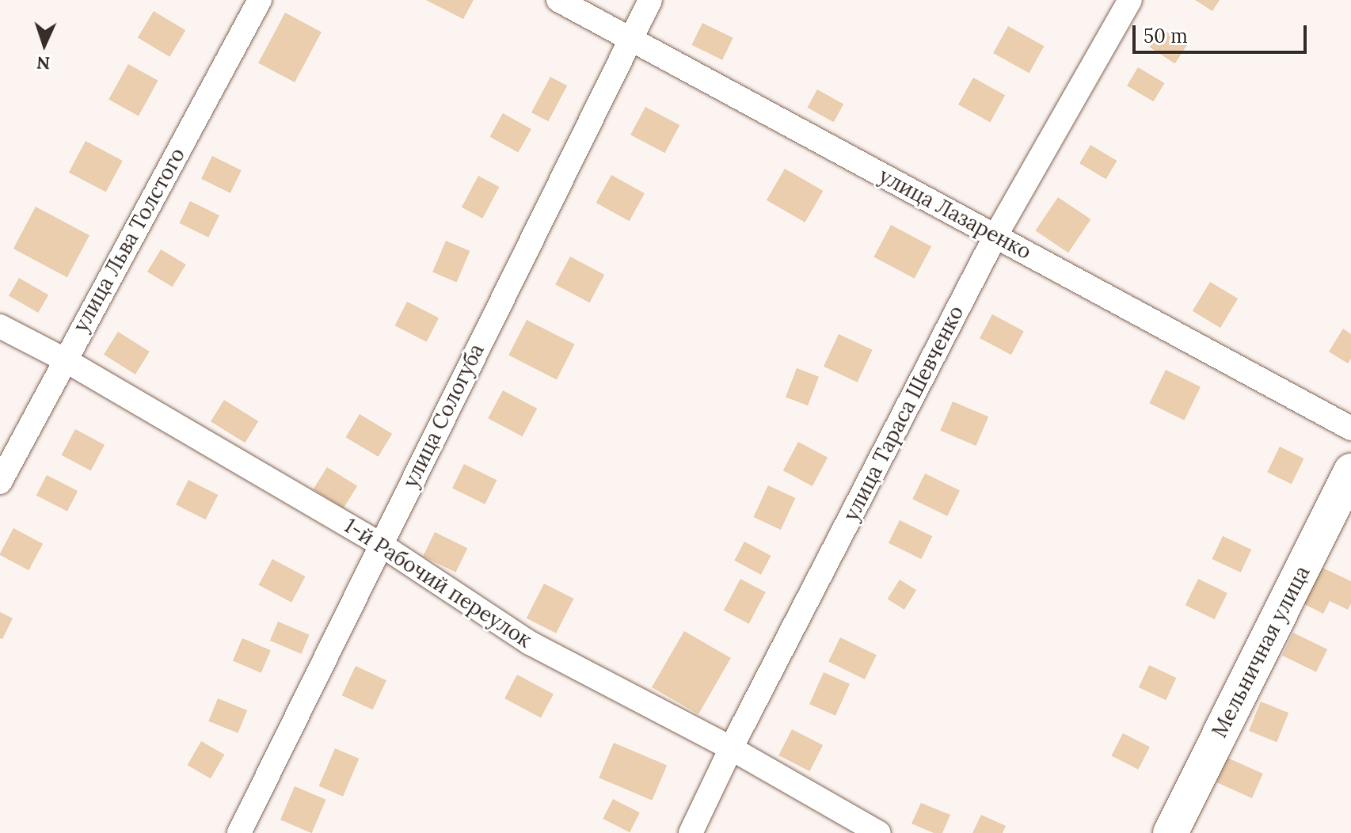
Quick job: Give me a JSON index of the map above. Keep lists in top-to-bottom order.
{
  "streets": {
    "main road": ["Мельничная улица"],
    "street": [
      "улица Лазаренко",
      "улица Льва Толстого",
      "улица Тараса Шевченко",
      "улица Сологуба",
      "1-й Рабочий переулок"
    ]
  },
  "crossings": [
    ["улица Лазаренко", "улица Тараса Шевченко"],
    ["улица Лазаренко", "улица Сологуба"],
    ["улица Льва Толстого", "1-й Рабочий переулок"],
    ["улица Тараса Шевченко", "1-й Рабочий переулок"],
    ["улица Сологуба", "1-й Рабочий переулок"]
  ],
  "scale_bar": "50 m",
  "north": "bottom"
}
